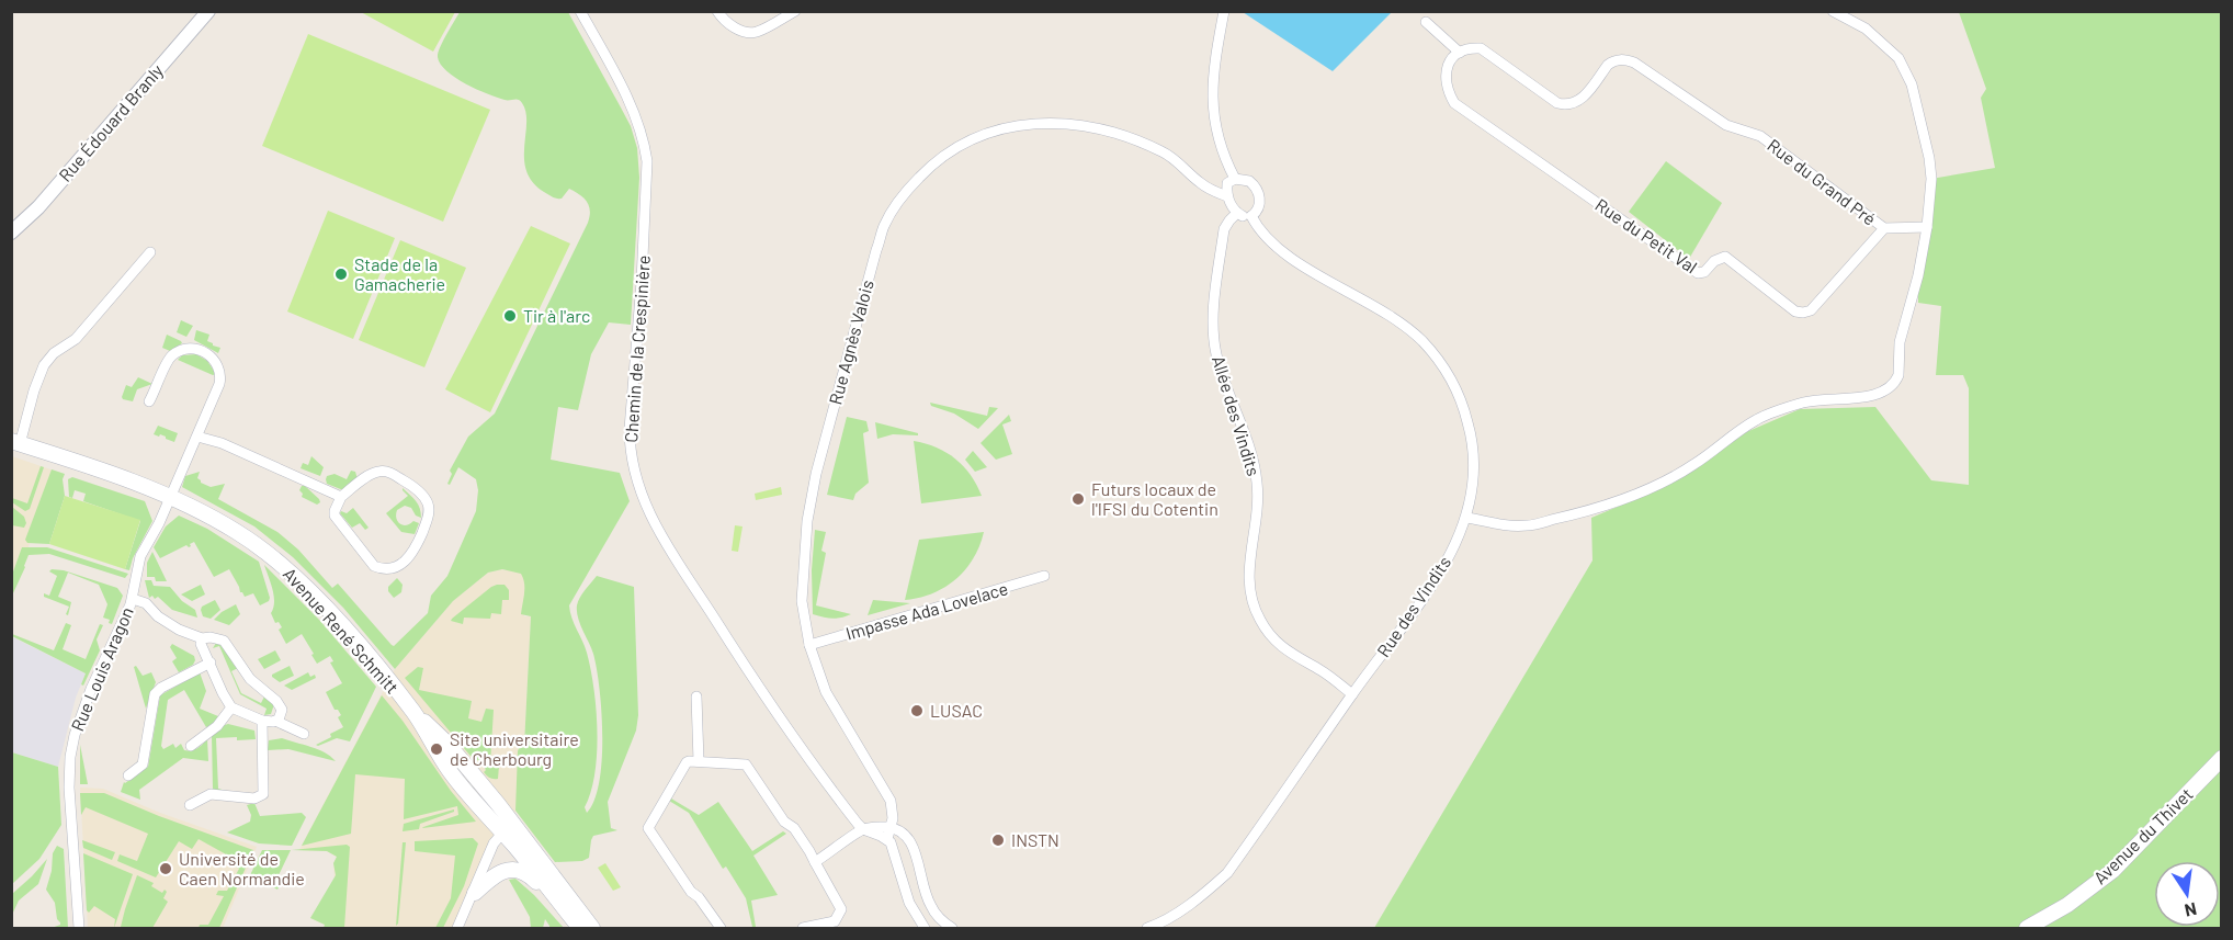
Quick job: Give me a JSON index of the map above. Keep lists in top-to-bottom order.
{
  "streets": {
    "main road": ["Avenue René Schmitt", "Avenue du Thivet"],
    "street": [
      "Rue Édouard Branly",
      "Rue du Grand Pré",
      "Rue du Petit Val",
      "Rue Agnès Valois",
      "Chemin de la Crespinière",
      "Allée des Vindits",
      "Rue des Vindits",
      "Impasse Ada Lovelace",
      "Rue Louis Aragon"
    ]
  },
  "crossings": [
    ["Rue du Grand Pré", "Rue du Petit Val"],
    ["Rue Agnès Valois", "Allée des Vindits"],
    ["Rue Agnès Valois", "Rue des Vindits"],
    ["Rue Agnès Valois", "Impasse Ada Lovelace"],
    ["Allée des Vindits", "Rue des Vindits"],
    ["Avenue René Schmitt", "Rue Louis Aragon"]
  ],
  "places": [
    "Stade de la Gamacherie",
    "Tir à l'arc",
    "Futurs locaux de l'IFSI du Cotentin",
    "LUSAC",
    "Site universitaire de Cherbourg",
    "INSTN",
    "Université de Caen Normandie"
  ],
  "north": "bottom"
}
